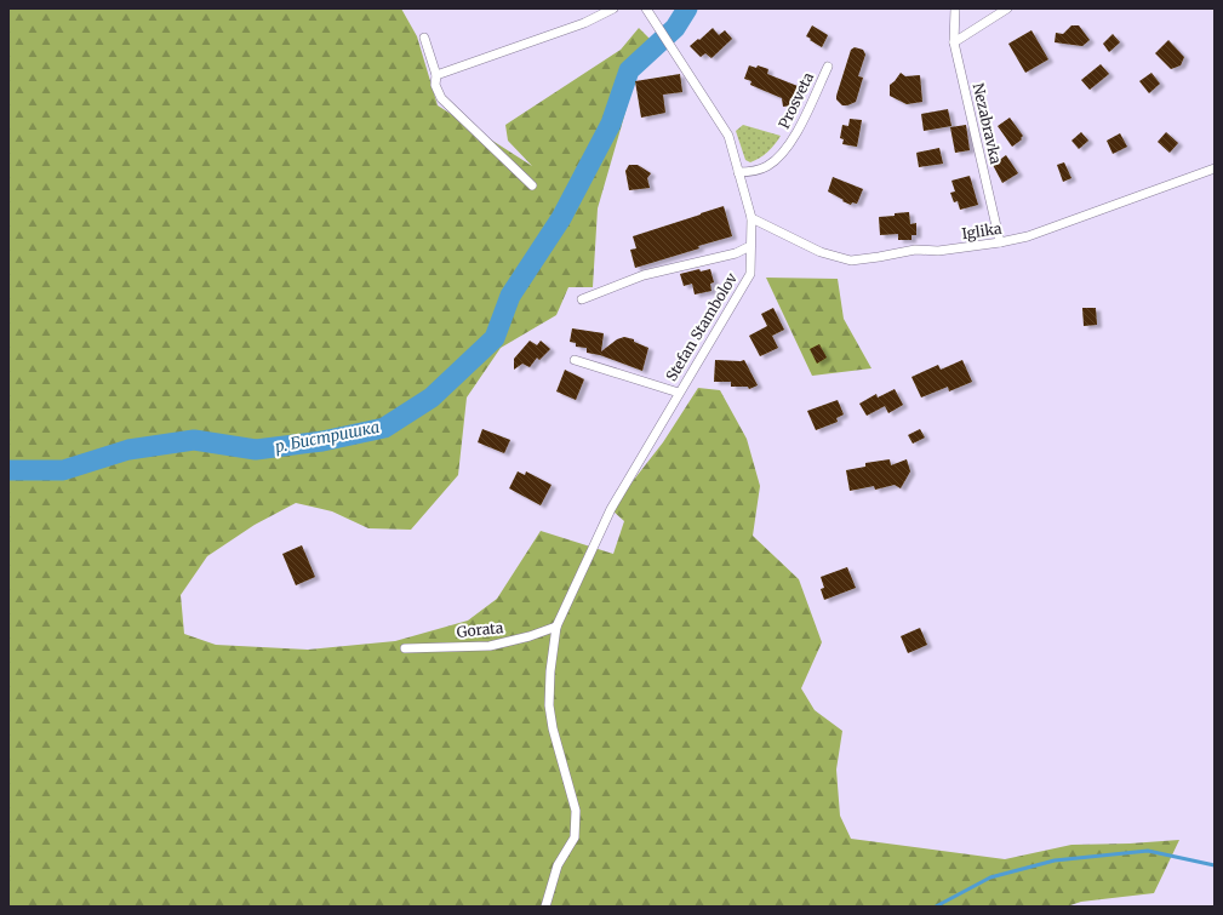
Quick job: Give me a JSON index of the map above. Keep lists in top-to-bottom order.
{
  "streets": {
    "street": [
      "Prosveta",
      "Nezabravka",
      "Iglika",
      "Stefan Stambolov",
      "Gorata"
    ]
  },
  "crossings": [
    ["Prosveta", "Stefan Stambolov"],
    ["Nezabravka", "Iglika"],
    ["Iglika", "Stefan Stambolov"],
    ["Stefan Stambolov", "Gorata"]
  ],
  "water": ["р. Бистришка"]
}
